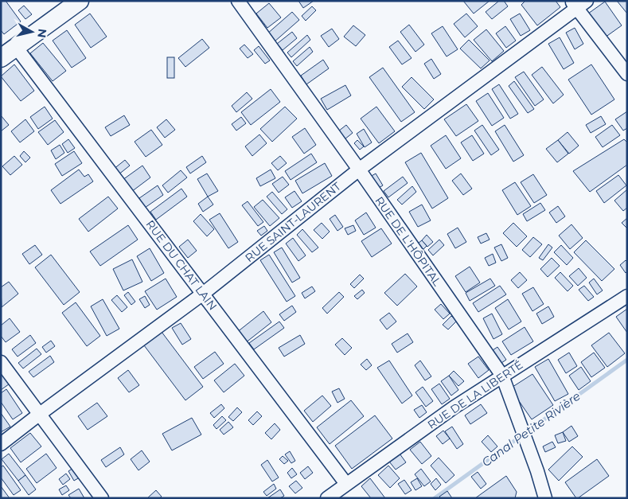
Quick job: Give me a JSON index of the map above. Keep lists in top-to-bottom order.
{
  "streets": {
    "street": [
      "RUE SAINT-LAURENT",
      "RUE DE L'HÔPITAL",
      "RUE DU CHAT LAIN",
      "RUE DE LA LIBERTÉ"
    ]
  },
  "crossings": [
    ["RUE SAINT-LAURENT", "RUE DE L'HÔPITAL"],
    ["RUE SAINT-LAURENT", "RUE DU CHAT LAIN"],
    ["RUE DE L'HÔPITAL", "RUE DE LA LIBERTÉ"],
    ["RUE DU CHAT LAIN", "RUE DE LA LIBERTÉ"]
  ],
  "water": ["Canal Petite Rivière"],
  "north": "right"
}
